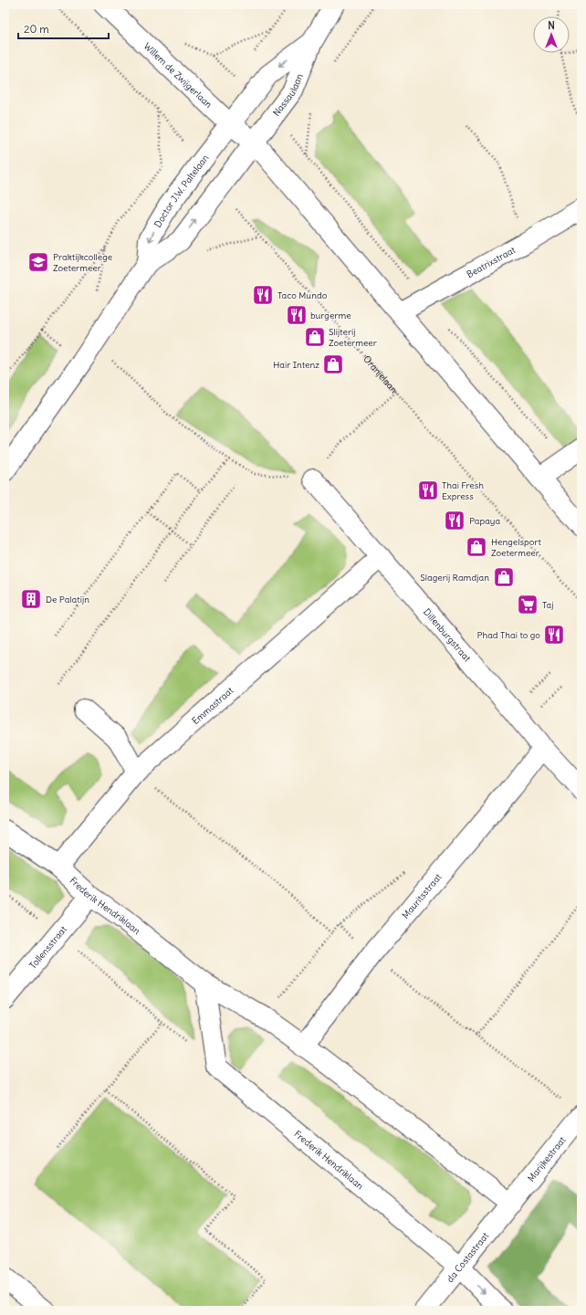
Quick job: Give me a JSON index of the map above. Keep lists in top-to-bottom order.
{
  "streets": {
    "street": [
      "Willem de Zwijgerlaan",
      "Nassaulaan",
      "Doctor J.W. Paltelaan",
      "Beatrixstraat",
      "Dillenburgstraat",
      "Emmastraat",
      "Mauritsstraat",
      "Frederik Hendriklaan",
      "Tollensstraat",
      "Marijkestraat",
      "da Costastraat"
    ],
    "path": ["Oranjelaan"]
  },
  "crossings": [
    ["Willem de Zwijgerlaan", "Nassaulaan"],
    ["Willem de Zwijgerlaan", "Doctor J.W. Paltelaan"],
    ["Nassaulaan", "Doctor J.W. Paltelaan"],
    ["Doctor J.W. Paltelaan", "Oranjelaan"],
    ["Dillenburgstraat", "Emmastraat"],
    ["Dillenburgstraat", "Mauritsstraat"],
    ["Emmastraat", "Frederik Hendriklaan"],
    ["Mauritsstraat", "Frederik Hendriklaan"],
    ["Frederik Hendriklaan", "Tollensstraat"],
    ["Frederik Hendriklaan", "Marijkestraat"],
    ["Frederik Hendriklaan", "da Costastraat"],
    ["Marijkestraat", "da Costastraat"]
  ],
  "places": {
    "school or university": ["Praktijkcollege Zoetermeer"],
    "restaurant": [
      "Taco Mundo",
      "burgerme",
      "Thai Fresh Express",
      "Papaya",
      "Phad Thai to go"
    ],
    "shop": [
      "Slijterij Zoetermeer",
      "Hair Intenz",
      "Hengelsport Zoetermeer",
      "Slagerij Ramdjan"
    ],
    "building": ["De Palatijn"],
    "supermarket": ["Taj"]
  },
  "scale_bar": "20 m",
  "north": "top"
}
